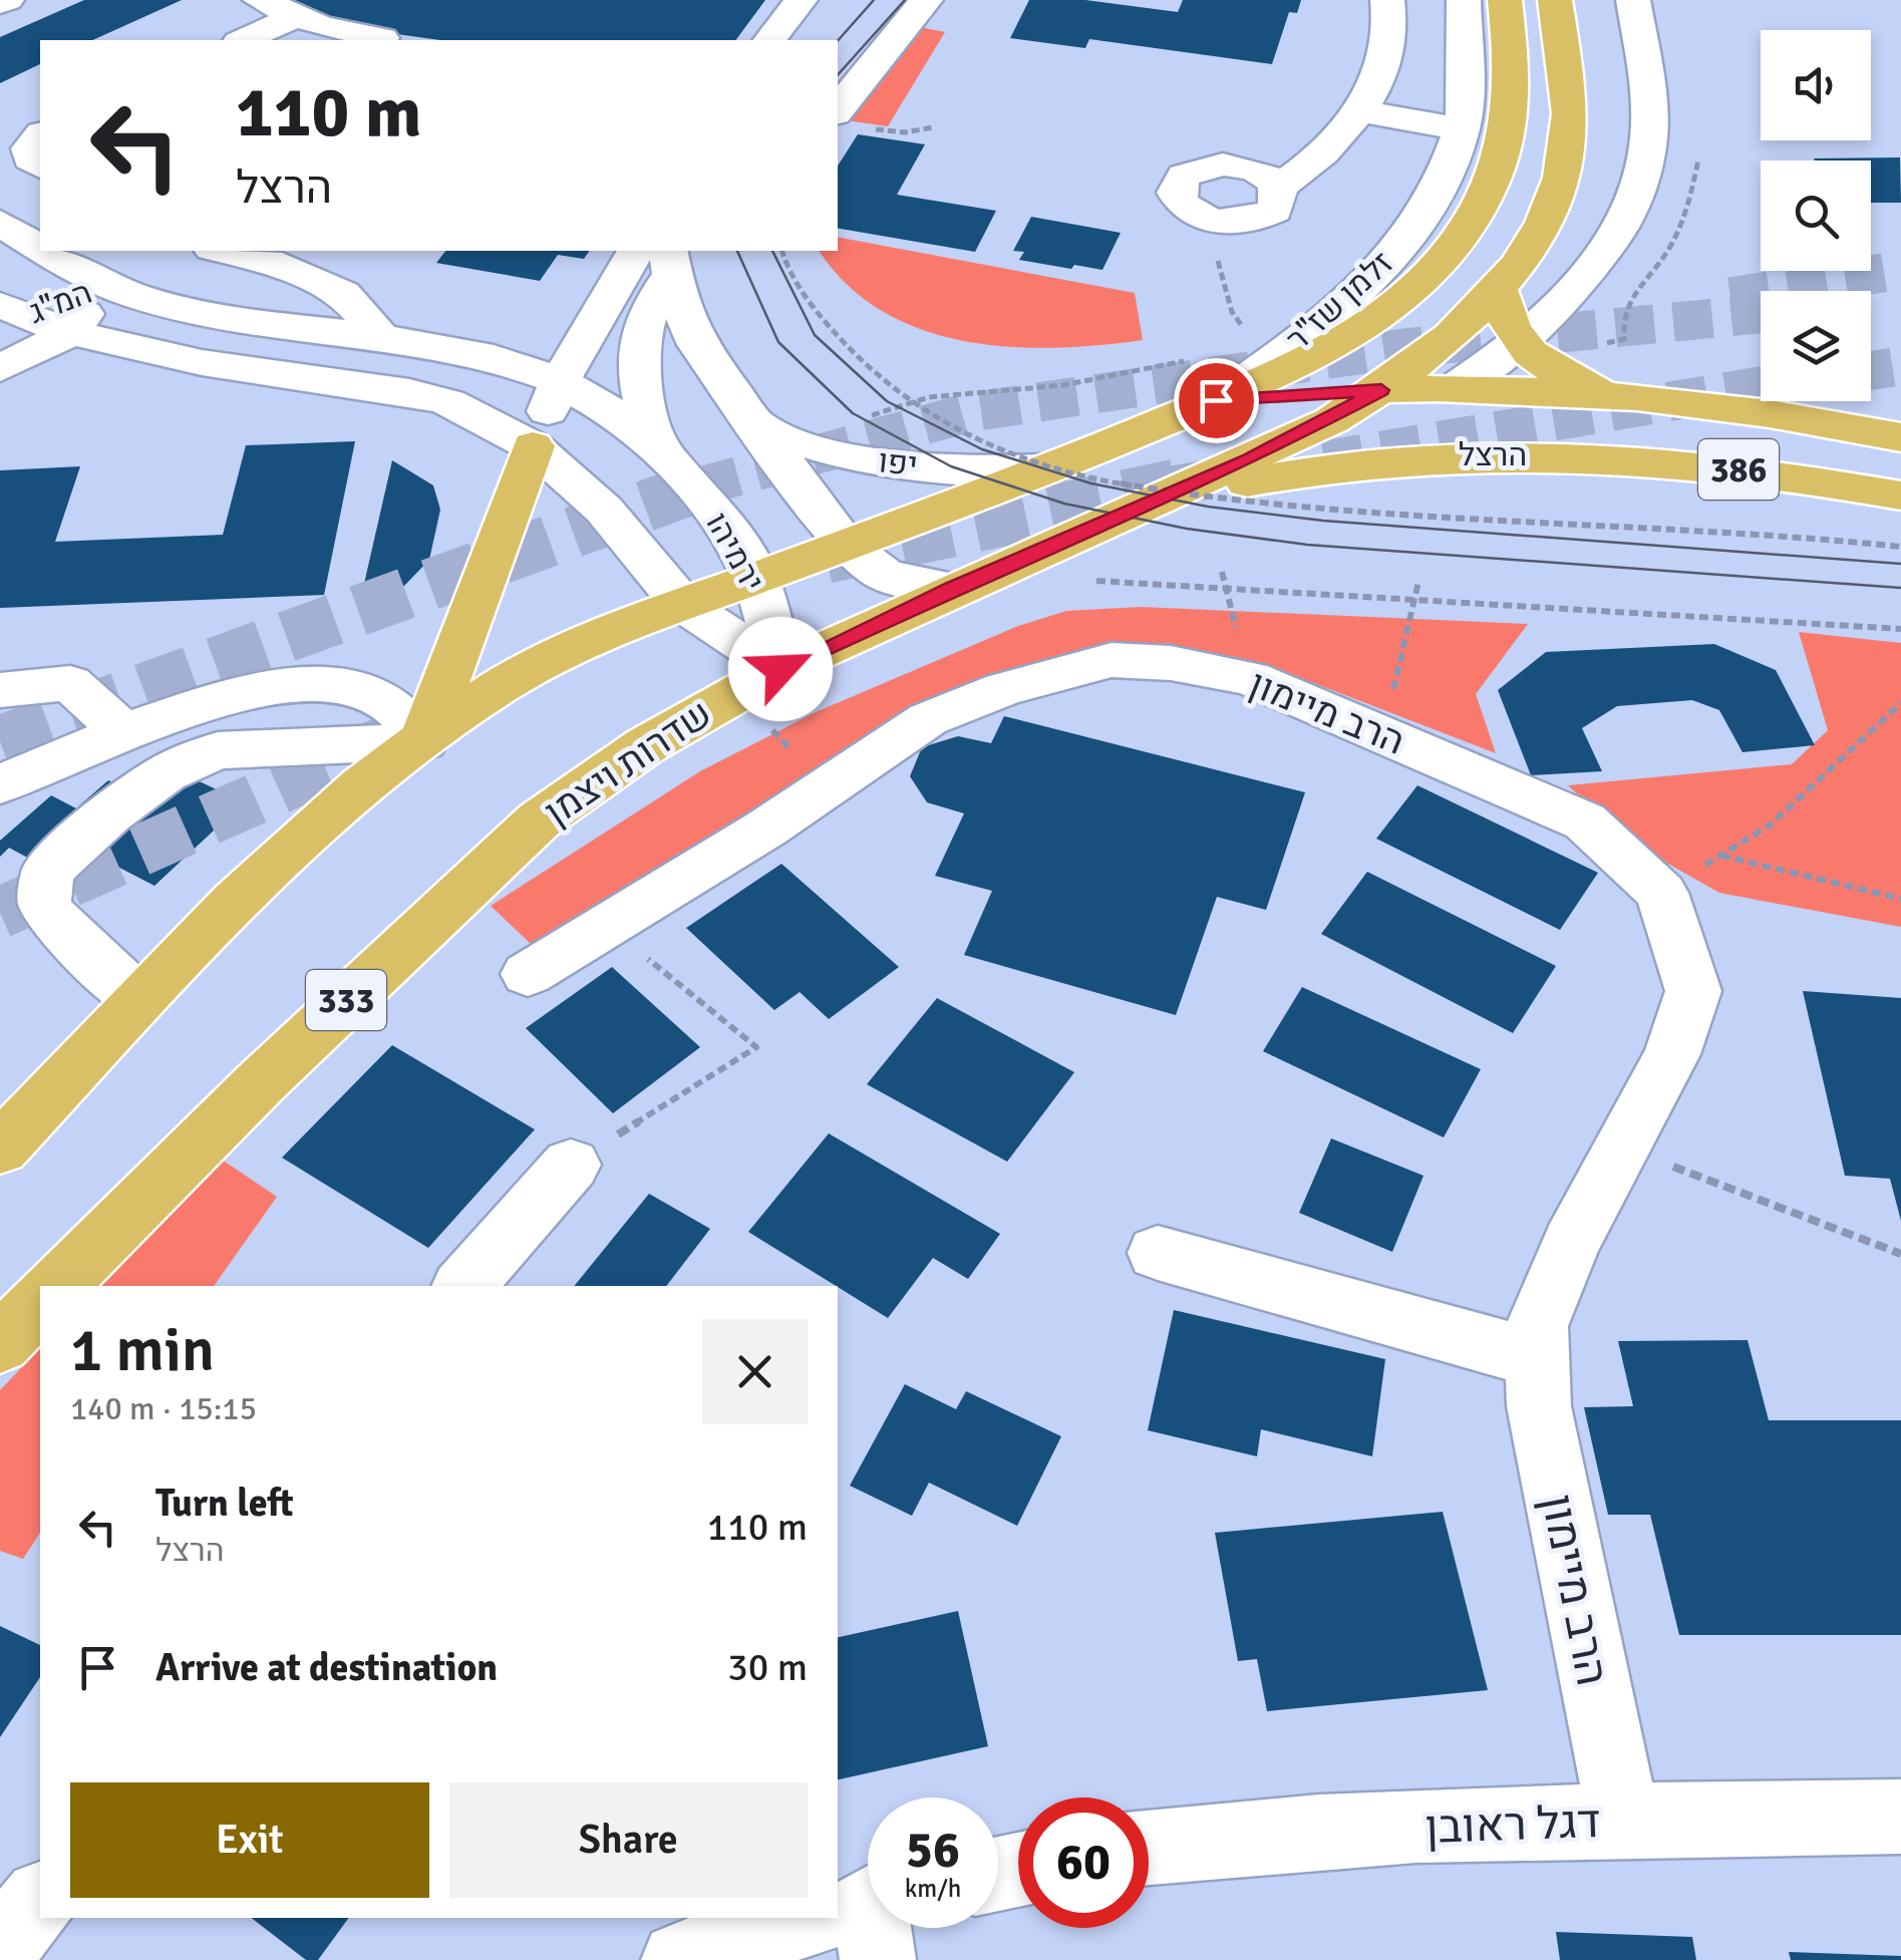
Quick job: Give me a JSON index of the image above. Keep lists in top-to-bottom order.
{
  "streets": {
    "main road": [
      "זלמן שז\"ר",
      "הרצל",
      "386",
      "שדרות ויצמן",
      "333"
    ],
    "street": [
      "המ\"ג",
      "יפו",
      "ירמיהו",
      "הרב מיימון",
      "דגל ראובן"
    ]
  },
  "crossings": [
    ["זלמן שז\"ר", "הרצל"],
    ["המ\"ג", "ירמיהו"],
    ["הרצל", "שדרות ויצמן"],
    ["ירמיהו", "שדרות ויצמן"],
    ["הרב מיימון", "דגל ראובן"]
  ],
  "page": {
    "turn": ["110 m", "הרצל"],
    "heading": ["1 min", "140 m · 15:15"],
    "list": [
      {
        "name": "Turn left",
        "note": "הרצל",
        "value": "110 m"
      },
      {
        "name": "Arrive at destination",
        "value": "30 m"
      }
    ],
    "buttons": ["Exit", "Share"],
    "speed": "56 km/h",
    "limit": "60"
  }
}
